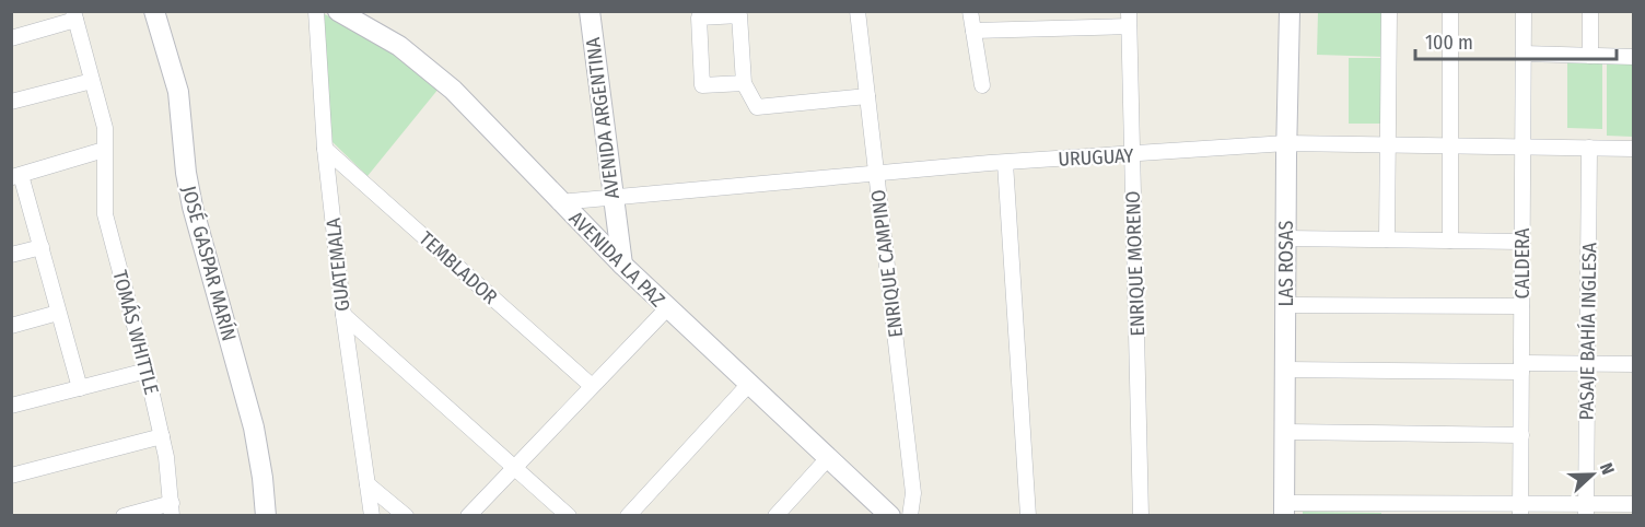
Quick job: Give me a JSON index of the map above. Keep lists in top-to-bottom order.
{
  "streets": {
    "street": [
      "AVENIDA ARGENTINA",
      "URUGUAY",
      "AVENIDA LA PAZ",
      "JOSÉ GASPAR MARÍN",
      "ENRIQUE CAMPINO",
      "ENRIQUE MORENO",
      "LAS ROSAS",
      "CALDERA",
      "GUATEMALA",
      "TEMBLADOR",
      "PASAJE BAHÍA INGLESA",
      "TOMÁS WHITTLE"
    ]
  },
  "crossings": [
    ["AVENIDA ARGENTINA", "URUGUAY"],
    ["AVENIDA ARGENTINA", "AVENIDA LA PAZ"],
    ["URUGUAY", "AVENIDA LA PAZ"],
    ["URUGUAY", "ENRIQUE CAMPINO"],
    ["URUGUAY", "ENRIQUE MORENO"],
    ["URUGUAY", "LAS ROSAS"],
    ["URUGUAY", "CALDERA"],
    ["URUGUAY", "PASAJE BAHÍA INGLESA"],
    ["GUATEMALA", "TEMBLADOR"]
  ],
  "scale_bar": "100 m",
  "north": "right"
}
